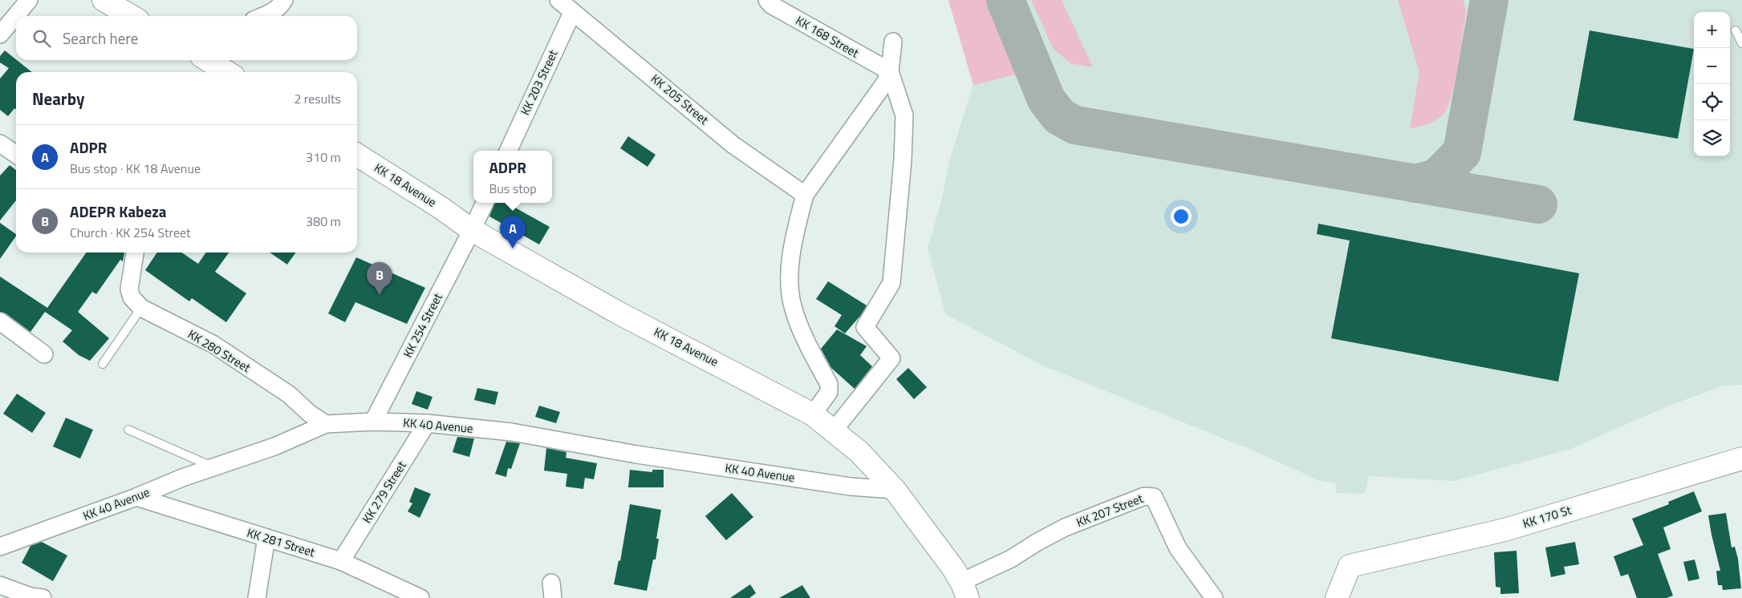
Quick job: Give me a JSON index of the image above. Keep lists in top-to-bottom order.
{
  "streets": {
    "main road": ["KK 18 Avenue", "KK 170 St"],
    "street": [
      "KK 168 Street",
      "KK 203 Street",
      "KK 205 Street",
      "KK 254 Street",
      "KK 280 Street",
      "KK 40 Avenue",
      "KK 279 Street",
      "KK 207 Street",
      "KK 281 Street"
    ]
  },
  "crossings": [
    ["KK 203 Street", "KK 205 Street"],
    ["KK 18 Avenue", "KK 254 Street"],
    ["KK 18 Avenue", "KK 40 Avenue"],
    ["KK 18 Avenue", "KK 207 Street"],
    ["KK 254 Street", "KK 40 Avenue"],
    ["KK 280 Street", "KK 40 Avenue"],
    ["KK 40 Avenue", "KK 279 Street"],
    ["KK 40 Avenue", "KK 281 Street"],
    ["KK 279 Street", "KK 281 Street"]
  ],
  "page": {
    "map_buttons": ["+", "−"],
    "search": "Search here",
    "heading": ["Nearby", "2 results"],
    "list": [
      {
        "mark": "A",
        "name": "ADPR",
        "note": "Bus stop · KK 18 Avenue",
        "value": "310 m"
      },
      {
        "mark": "B",
        "name": "ADEPR Kabeza",
        "note": "Church · KK 254 Street",
        "value": "380 m"
      }
    ],
    "popup": ["ADPR", "Bus stop"],
    "pins": ["A", "B"]
  }
}
